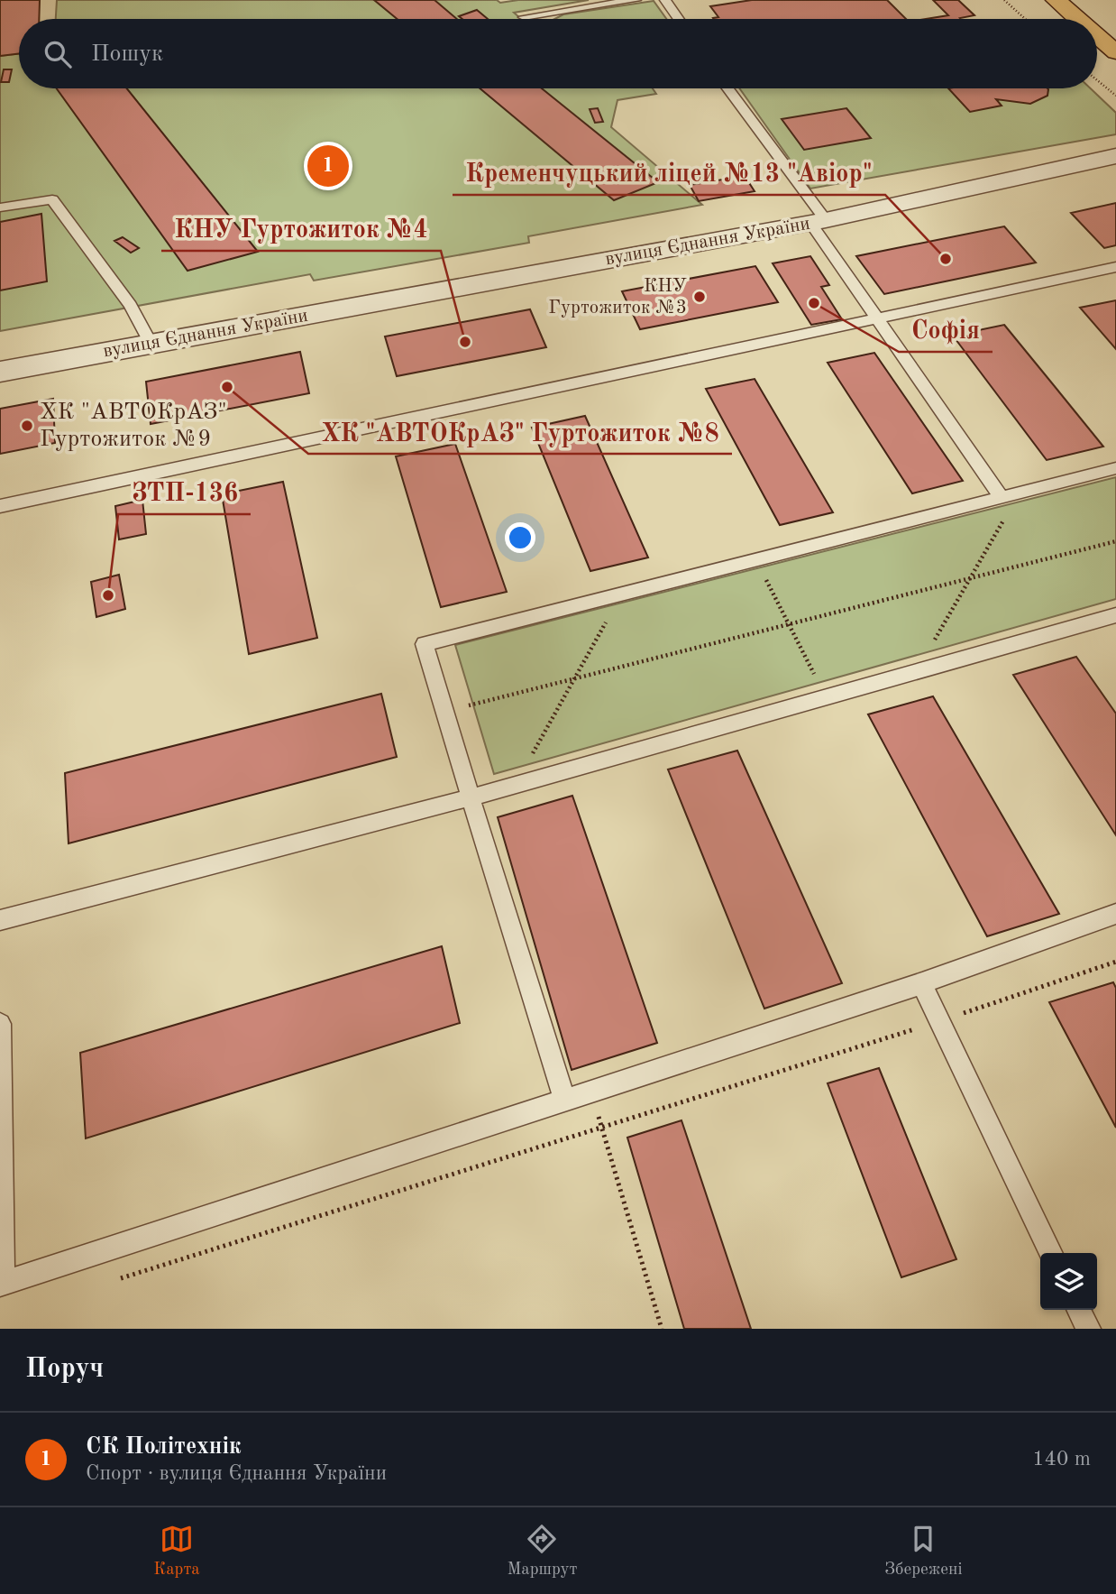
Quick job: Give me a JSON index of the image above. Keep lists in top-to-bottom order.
{
  "streets": {
    "street": ["вулиця Єднання України"]
  },
  "places": [
    "Кременчуцький ліцей №13 \"Авіор\"",
    "КНУ Гуртожиток №3",
    "Софія",
    "КНУ Гуртожиток №4",
    "ХК \"АВТОКрАЗ\" Гуртожиток №8",
    "ХК \"АВТОКрАЗ\" Гуртожиток №9",
    "ЗТП-136"
  ],
  "page": {
    "search": "Пошук",
    "pins": "1",
    "heading": "Поруч",
    "list": [
      {
        "mark": "1",
        "name": "СК Політехнік",
        "note": "Спорт · вулиця Єднання України",
        "value": "140 m"
      }
    ],
    "nav": ["Карта", "Маршрут", "Збережені"]
  }
}
